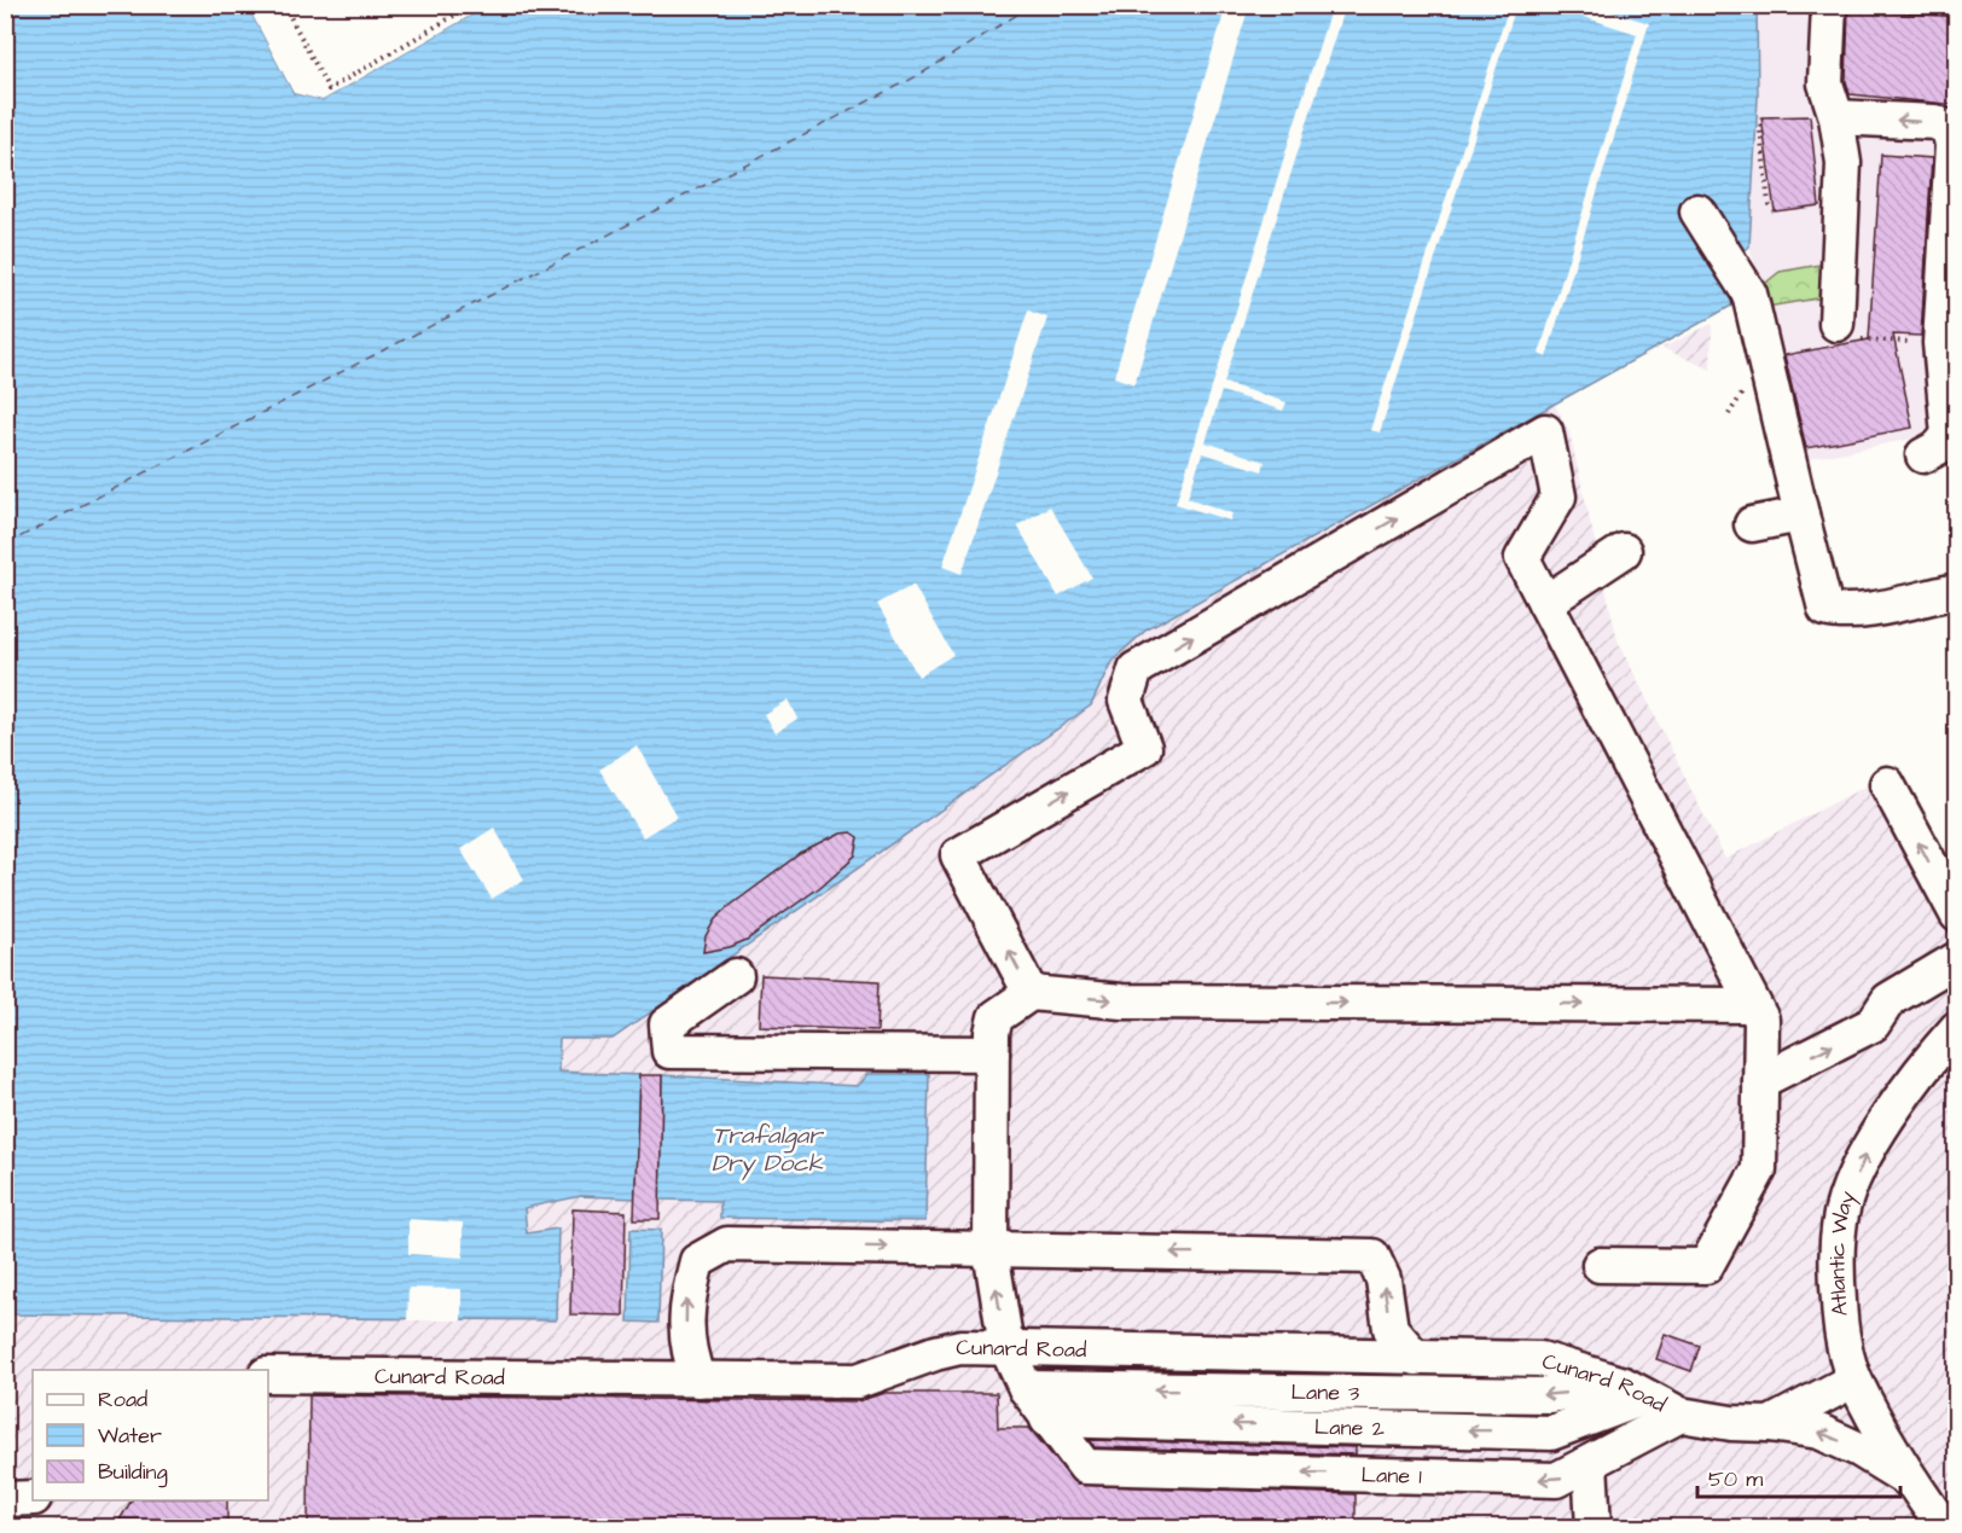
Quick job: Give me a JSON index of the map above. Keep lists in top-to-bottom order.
{
  "streets": {
    "street": [
      "Atlantic Way",
      "Cunard Road",
      "Lane 3",
      "Lane 2",
      "Lane 1"
    ]
  },
  "crossings": [
    ["Atlantic Way", "Cunard Road"],
    ["Cunard Road", "Lane 3"],
    ["Cunard Road", "Lane 2"],
    ["Cunard Road", "Lane 1"],
    ["Lane 3", "Lane 2"],
    ["Lane 2", "Lane 1"]
  ],
  "one_way": [
    "Atlantic Way",
    "Lane 3",
    "Lane 2",
    "Lane 1"
  ],
  "water": ["Trafalgar Dry Dock"],
  "legend": ["Road", "Water", "Building"],
  "scale_bar": "50 m"
}
